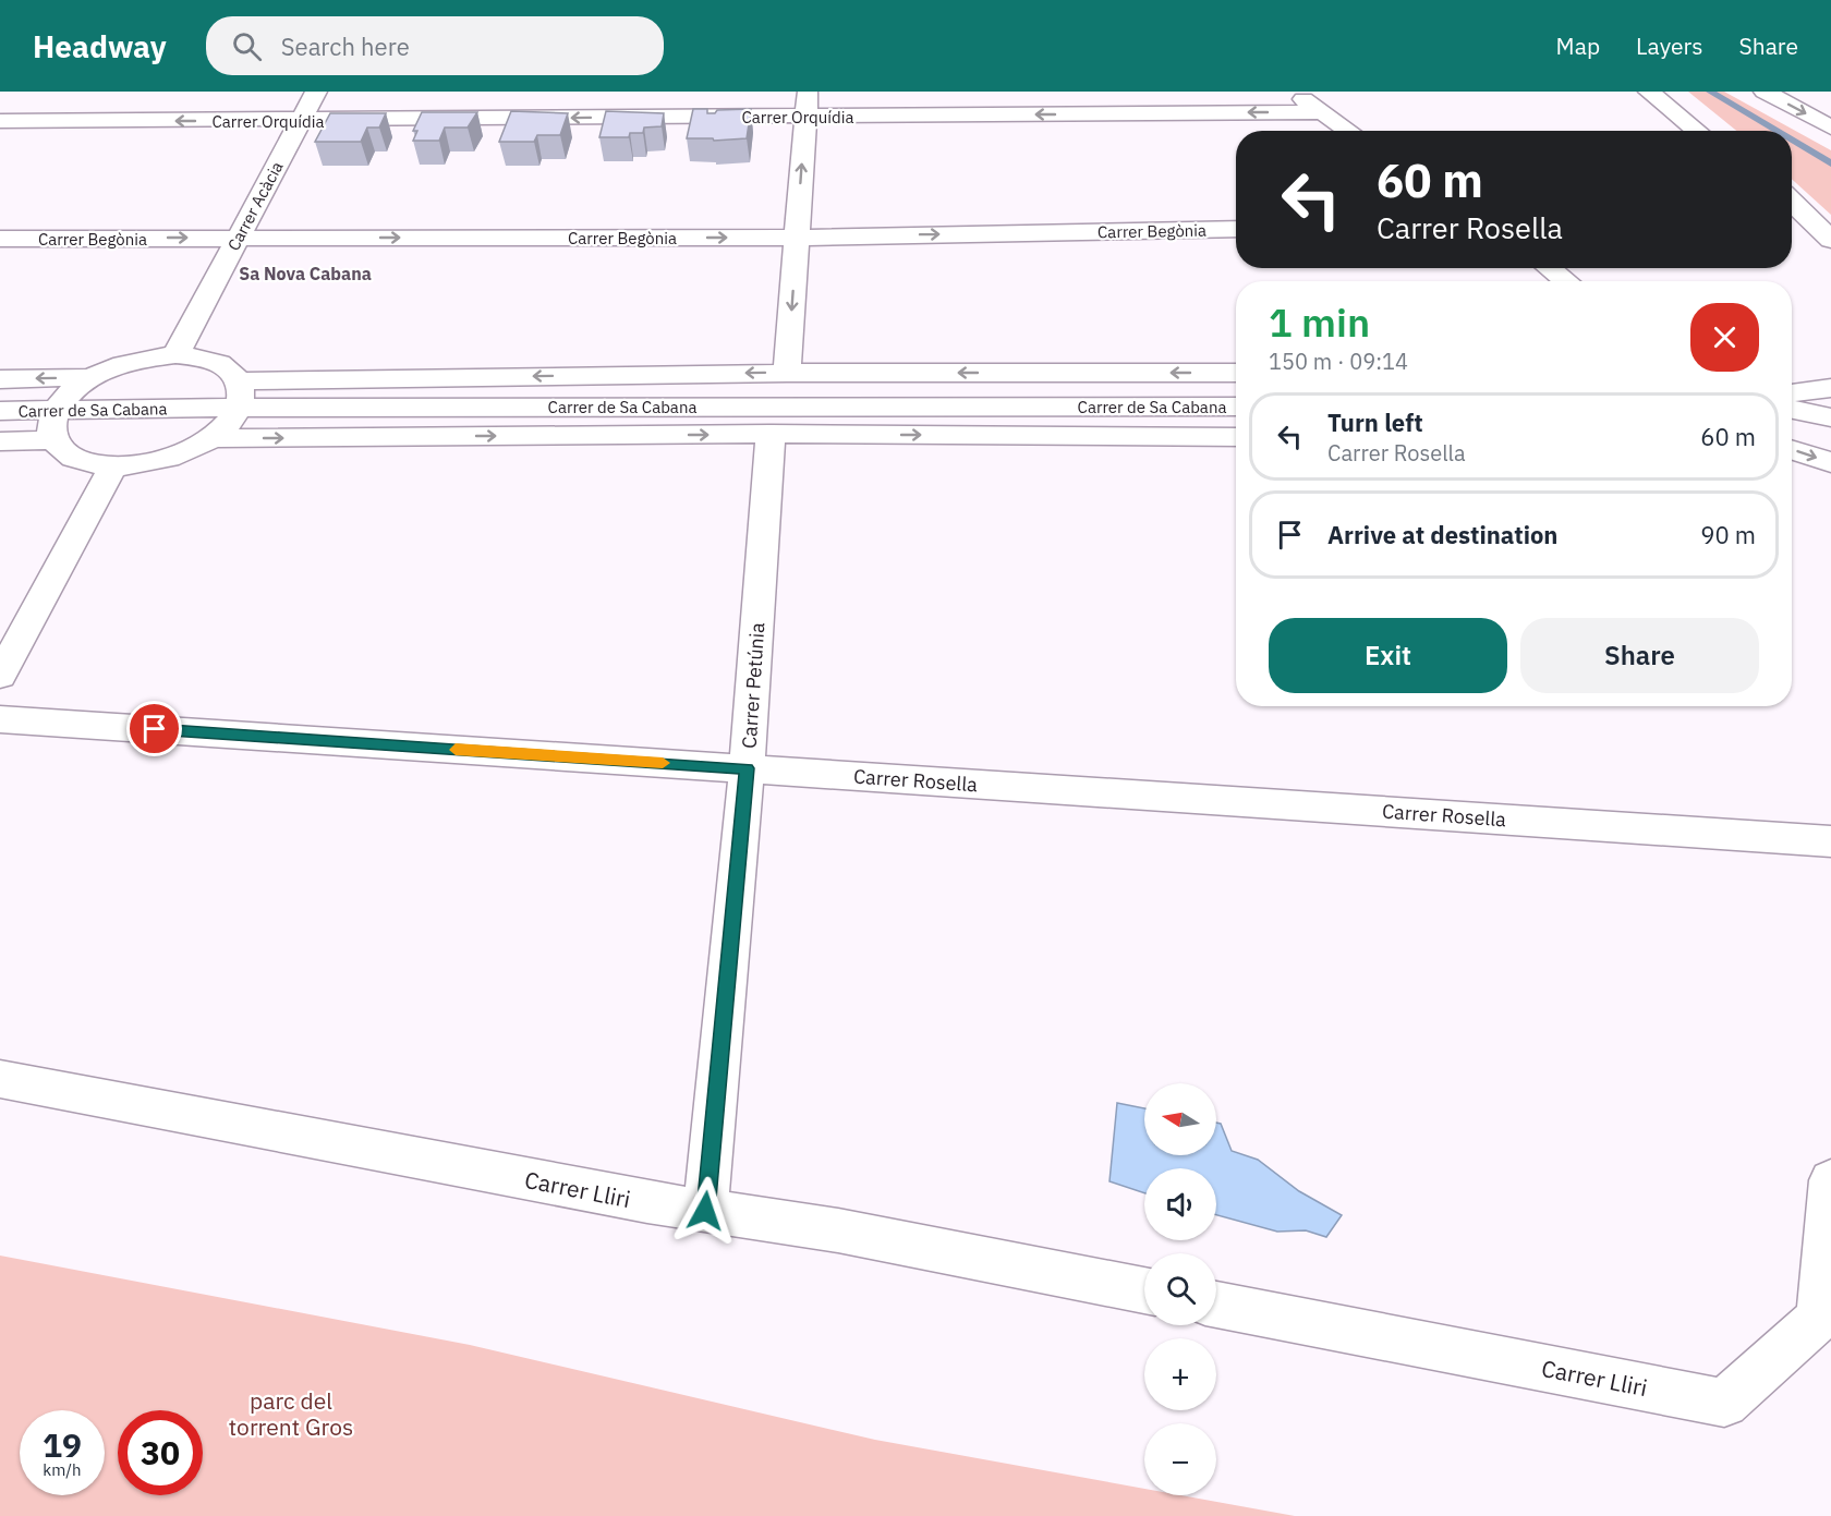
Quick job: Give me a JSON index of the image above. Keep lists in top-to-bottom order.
{
  "streets": {
    "main road": [
      "Carrer Orquídia",
      "Carrer Acàcia",
      "Carrer Begònia",
      "Carrer de Sa Cabana",
      "Carrer Petúnia",
      "Carrer Rosella",
      "Carrer Lliri"
    ]
  },
  "crossings": [
    ["Carrer Orquídia", "Carrer Acàcia"],
    ["Carrer Acàcia", "Carrer Begònia"],
    ["Carrer Petúnia", "Carrer Rosella"],
    ["Carrer Petúnia", "Carrer Lliri"]
  ],
  "districts": ["Sa Nova Cabana"],
  "parks": ["parc del torrent Gros"],
  "north": "left",
  "page": {
    "header": "Headway",
    "search": "Search here",
    "nav": ["Map", "Layers", "Share"],
    "turn": ["60 m", "Carrer Rosella"],
    "heading": ["1 min", "150 m · 09:14"],
    "list": [
      {
        "name": "Turn left",
        "note": "Carrer Rosella",
        "value": "60 m"
      },
      {
        "name": "Arrive at destination",
        "value": "90 m"
      }
    ],
    "buttons": ["Exit", "Share"],
    "map_buttons": ["+", "−"],
    "speed": "19 km/h",
    "limit": "30"
  }
}
